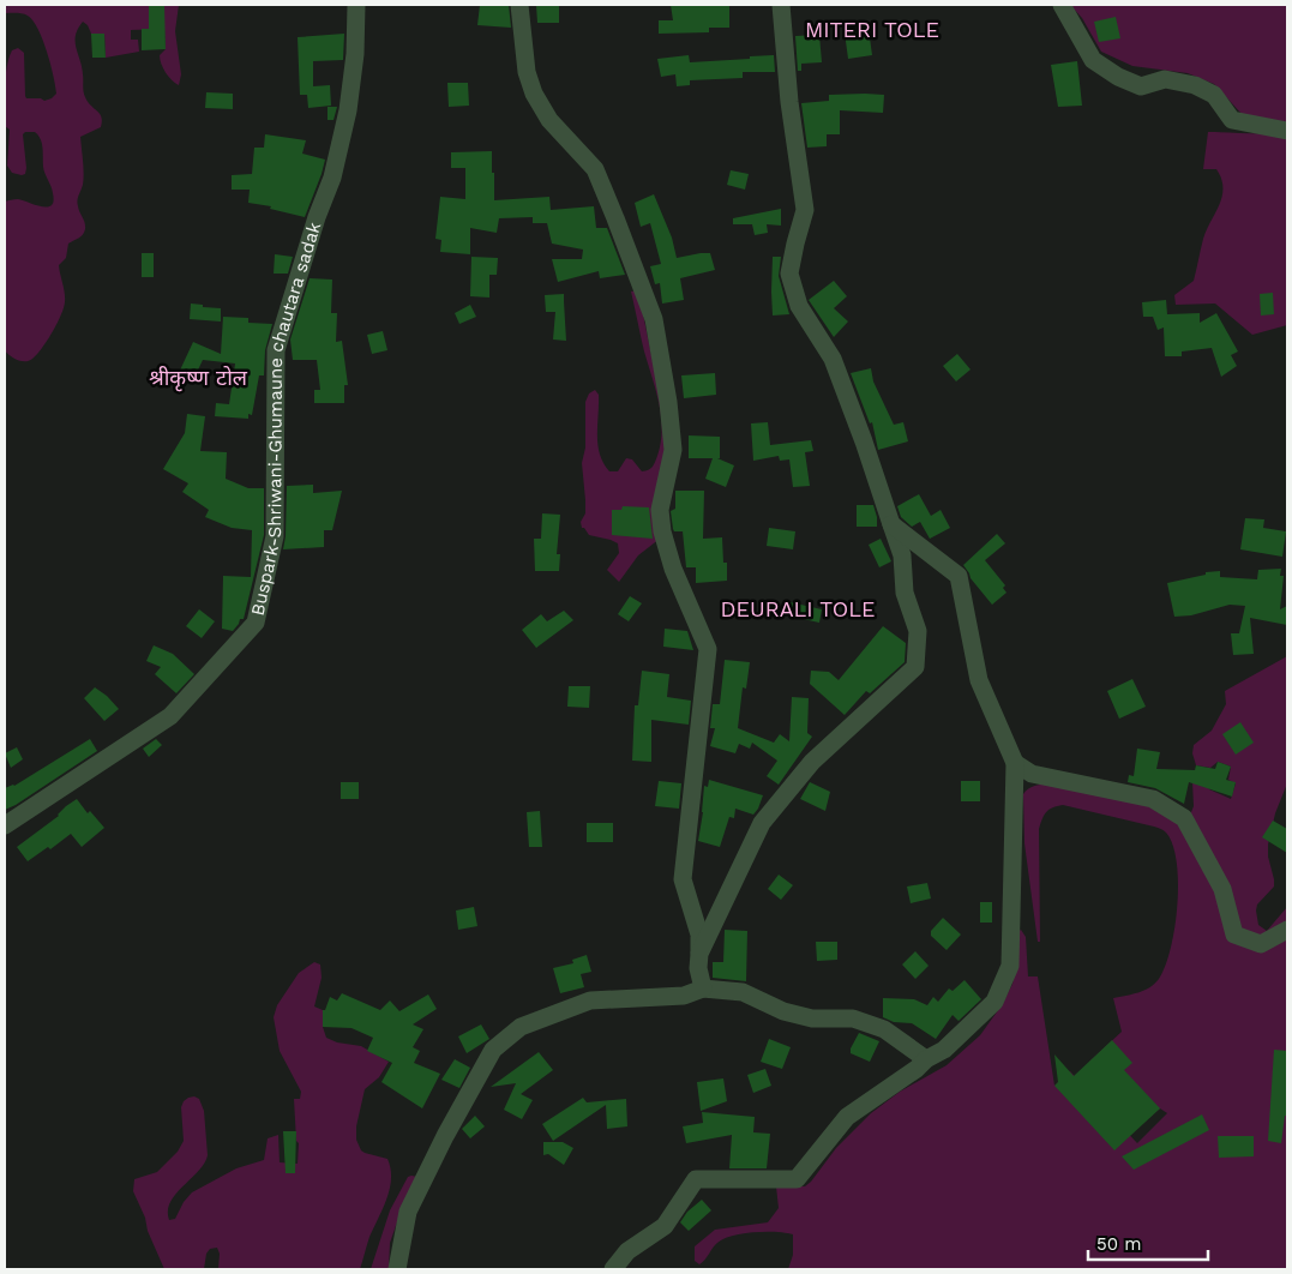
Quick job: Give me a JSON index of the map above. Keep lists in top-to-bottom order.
{
  "streets": {
    "street": ["Buspark-Shriwani-Ghumaune chautara sadak"]
  },
  "districts": ["MITERI TOLE", "श्रीकृष्ण टोल", "DEURALI TOLE"],
  "scale_bar": "50 m"
}
